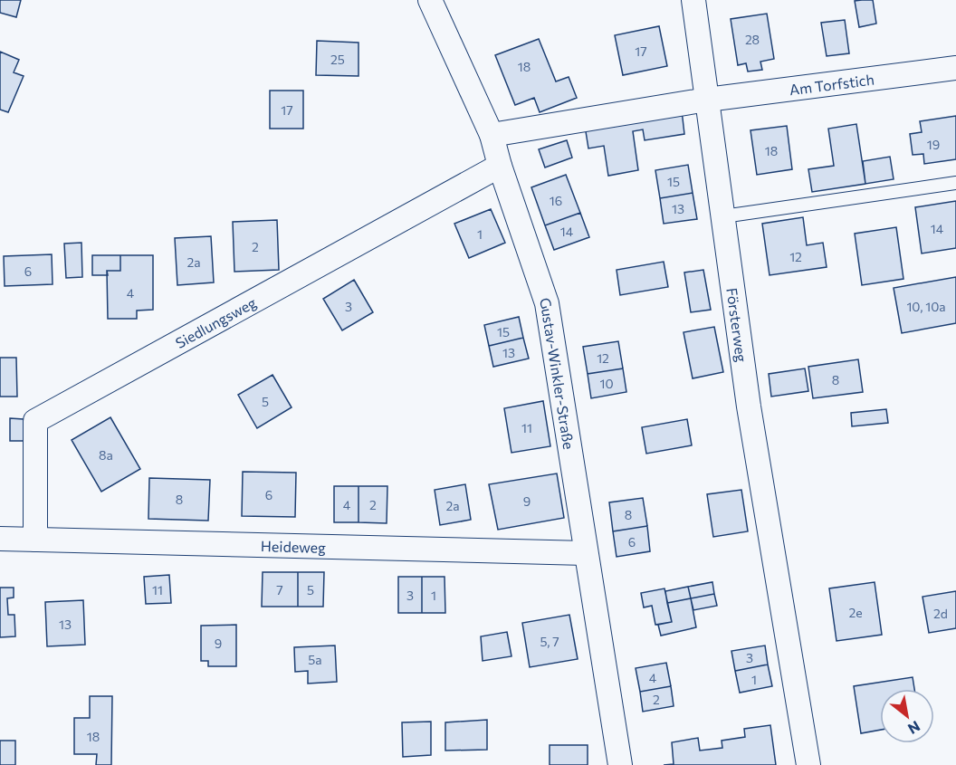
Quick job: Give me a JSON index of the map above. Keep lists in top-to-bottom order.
{
  "streets": {
    "street": [
      "Am Torfstich",
      "Siedlungsweg",
      "Försterweg",
      "Gustav-Winkler-Straße",
      "Heideweg"
    ]
  },
  "crossings": [
    ["Am Torfstich", "Försterweg"],
    ["Siedlungsweg", "Gustav-Winkler-Straße"],
    ["Siedlungsweg", "Heideweg"],
    ["Gustav-Winkler-Straße", "Heideweg"]
  ],
  "house_numbers": [
    "28",
    "17",
    "25",
    "18",
    "17",
    "19",
    "18",
    "15",
    "16",
    "13",
    "14",
    "14",
    "1",
    "2",
    "12",
    "2a",
    "6",
    "4",
    "3",
    "10, 10a",
    "15",
    "13",
    "12",
    "8",
    "10",
    "5",
    "11",
    "8a",
    "6",
    "8",
    "9",
    "4",
    "2",
    "2a",
    "8",
    "6",
    "11",
    "7",
    "5",
    "3",
    "1",
    "2e",
    "2d",
    "13",
    "5, 7",
    "9",
    "3",
    "5a",
    "4",
    "1",
    "2",
    "18"
  ],
  "north": "bottom right"
}
